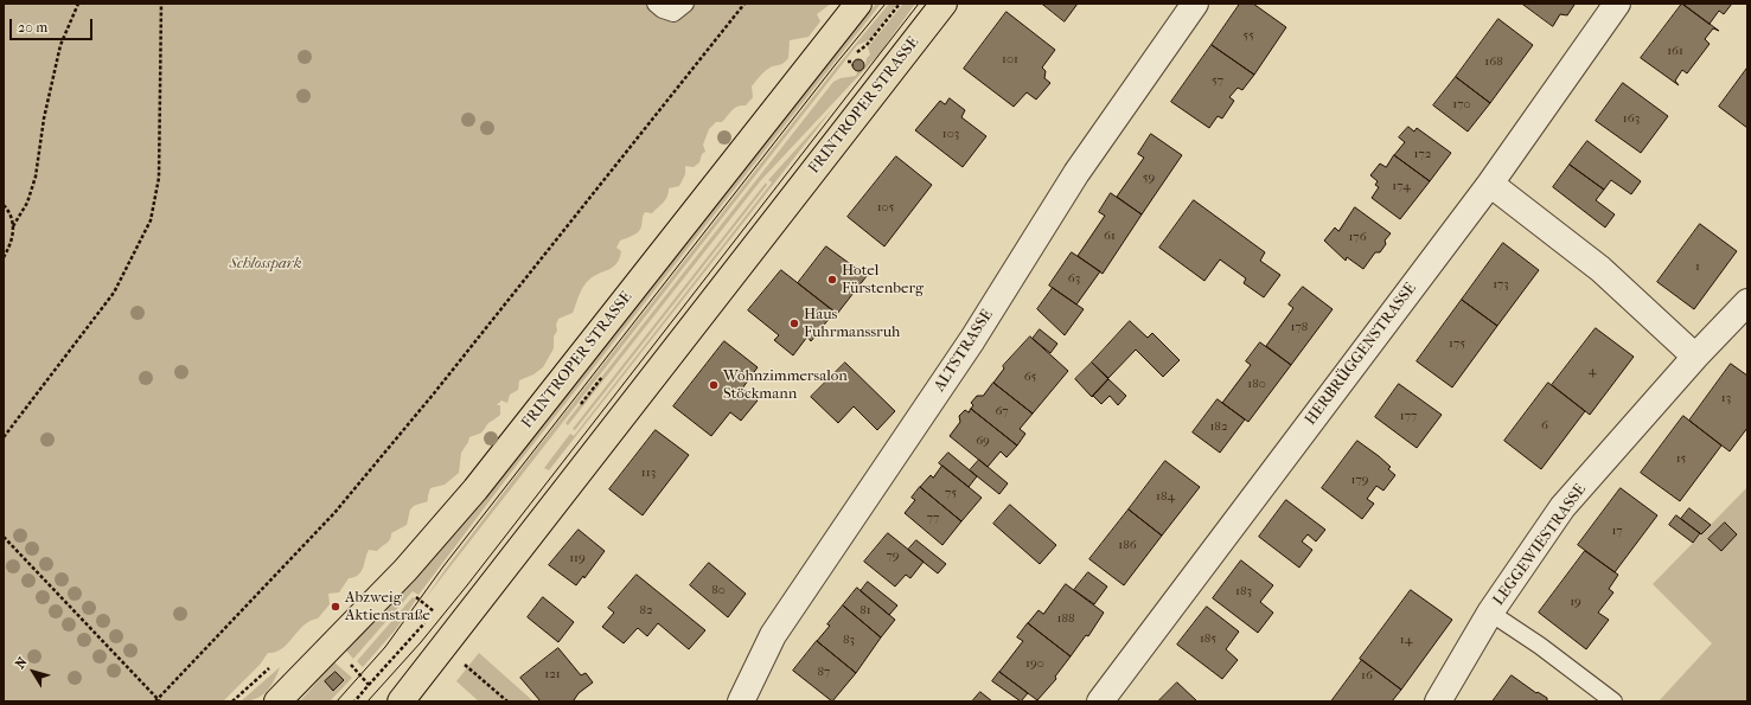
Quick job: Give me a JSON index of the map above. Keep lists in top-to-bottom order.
{
  "streets": {
    "main road": ["FRINTROPER STRASSE"],
    "street": ["ALTSTRASSE", "HERBRÜGGENSTRASSE", "LEGGEWIESTRASSE"]
  },
  "parks": ["Schlosspark"],
  "places": [
    "Hotel Fürstenberg",
    "Haus Fuhrmanssruh",
    "Wohnzimmersalon Stöckmann",
    "Abzweig Aktienstraße"
  ],
  "house_numbers": [
    "55",
    "161",
    "101",
    "168",
    "57",
    "170",
    "163",
    "103",
    "172",
    "59",
    "174",
    "105",
    "61",
    "176",
    "1",
    "63",
    "173",
    "178",
    "175",
    "4",
    "65",
    "180",
    "13",
    "67",
    "177",
    "6",
    "182",
    "69",
    "15",
    "113",
    "179",
    "75",
    "184",
    "77",
    "17",
    "186",
    "79",
    "119",
    "80",
    "183",
    "19",
    "82",
    "81",
    "188",
    "185",
    "83",
    "14",
    "190",
    "87",
    "121",
    "16"
  ],
  "scale_bar": "20 m",
  "north": "top left"
}
